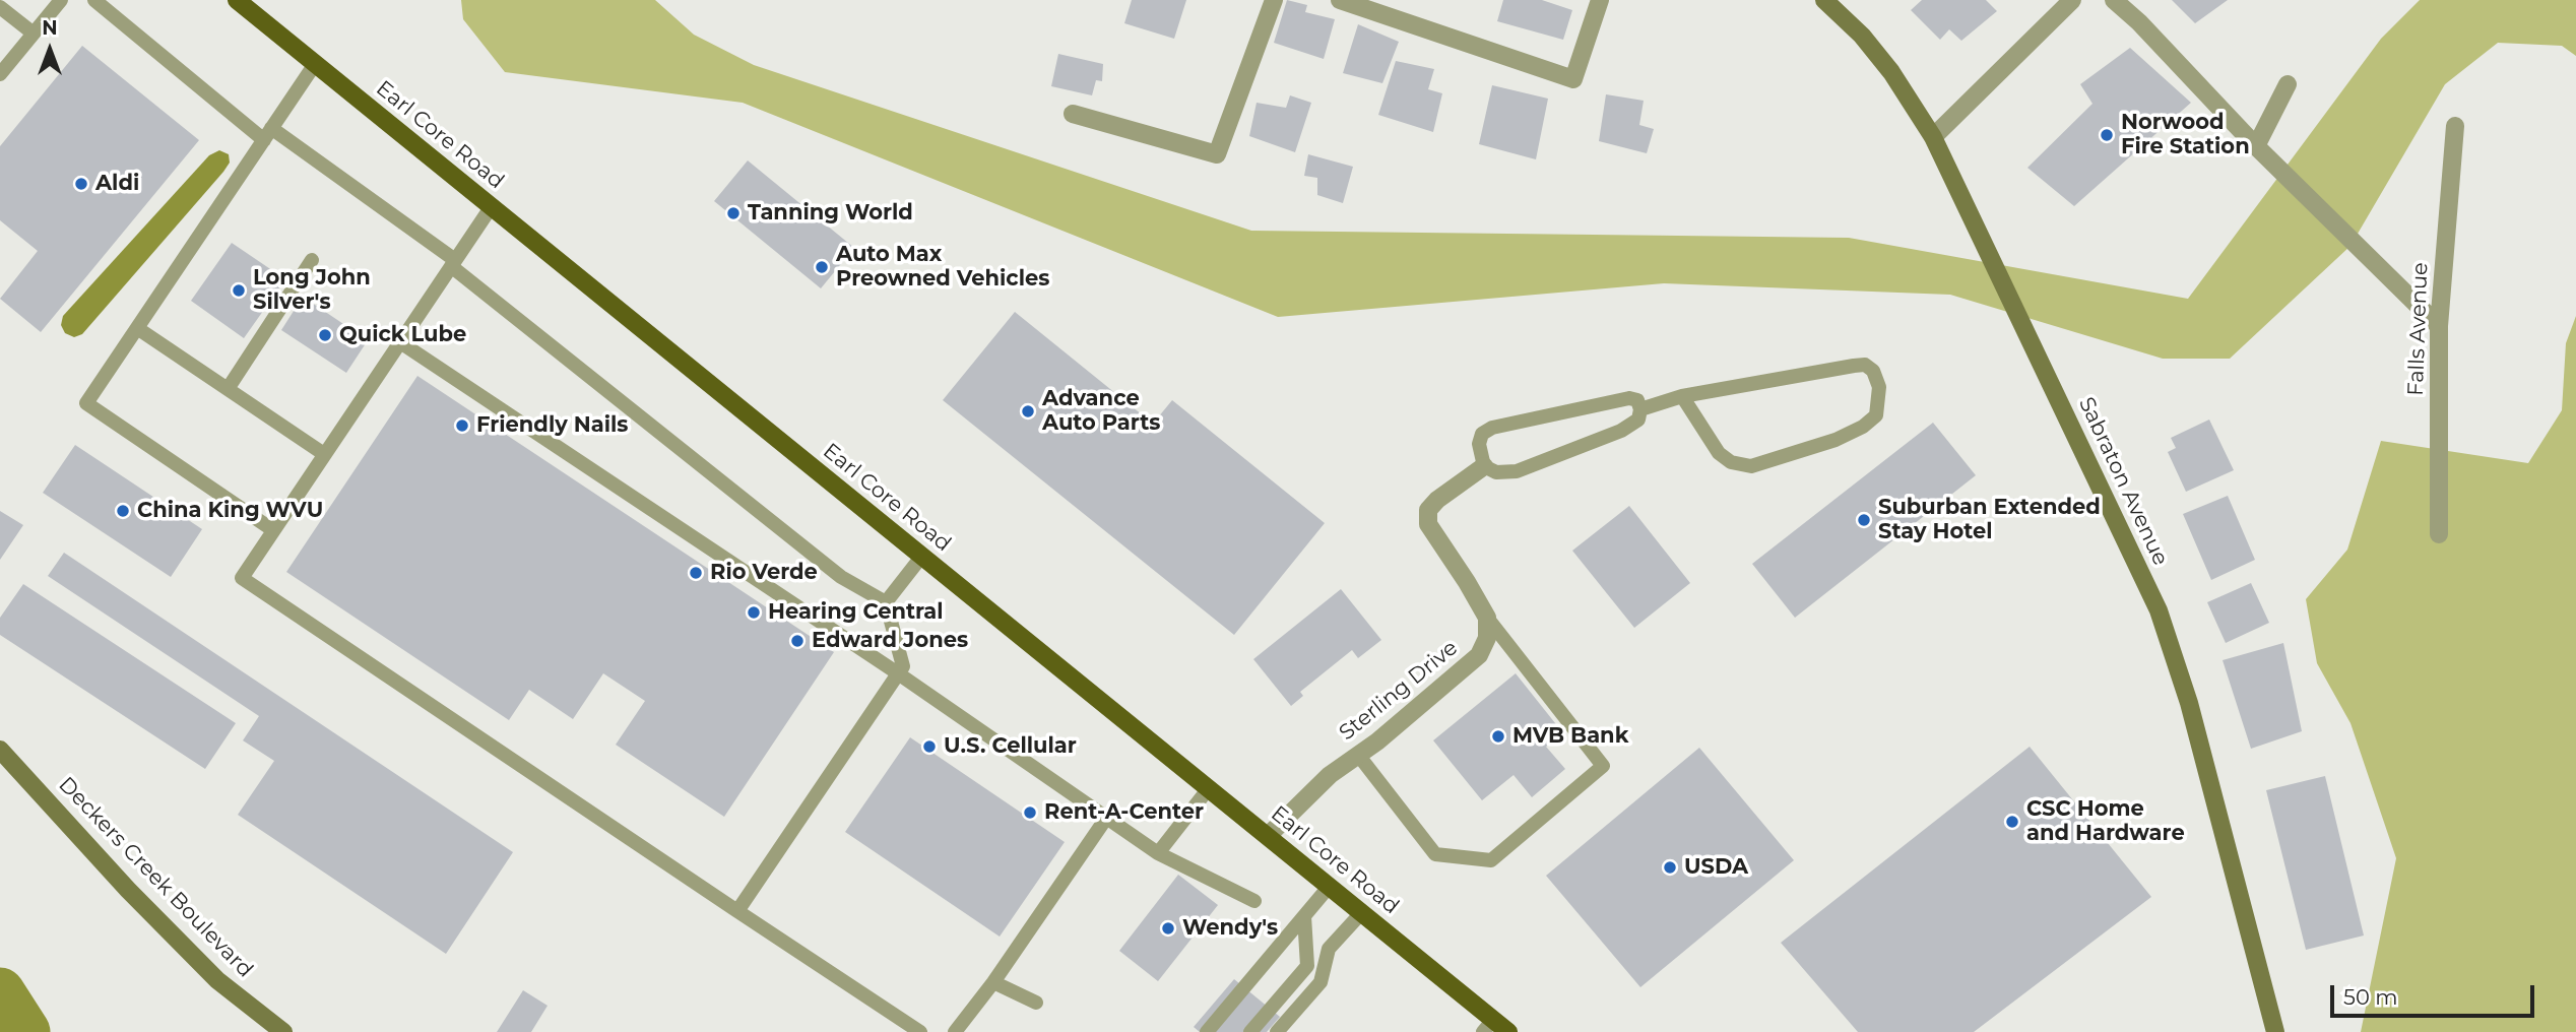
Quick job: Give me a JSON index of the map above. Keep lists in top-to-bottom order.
{
  "streets": {
    "main road": ["Earl Core Road"],
    "street": [
      "Falls Avenue",
      "Sabraton Avenue",
      "Sterling Drive",
      "Deckers Creek Boulevard"
    ]
  },
  "crossings": [
    ["Earl Core Road", "Sterling Drive"]
  ],
  "places": [
    "Norwood Fire Station",
    "Aldi",
    "Tanning World",
    "Auto Max Preowned Vehicles",
    "Long John Silver's",
    "Quick Lube",
    "Advance Auto Parts",
    "Friendly Nails",
    "China King WVU",
    "Suburban Extended Stay Hotel",
    "Rio Verde",
    "Hearing Central",
    "Edward Jones",
    "MVB Bank",
    "U.S. Cellular",
    "Rent-A-Center",
    "CSC Home and Hardware",
    "USDA",
    "Wendy's"
  ],
  "scale_bar": "50 m",
  "north": "top"
}
